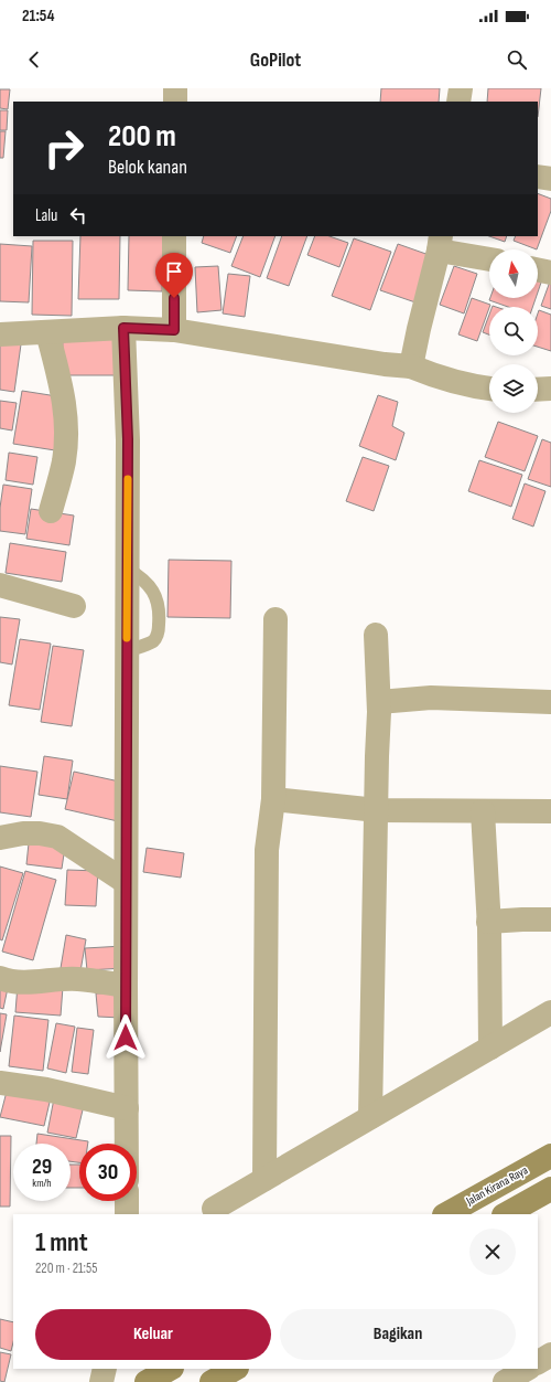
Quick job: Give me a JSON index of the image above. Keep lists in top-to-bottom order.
{
  "streets": {
    "street": ["Jalan Kirana Raya"]
  },
  "north": "top",
  "page": {
    "status": "21:54",
    "header": "GoPilot",
    "turn": ["200 m", "Belok kanan"],
    "then": "Lalu",
    "speed": "29 km/h",
    "limit": "30",
    "heading": ["1 mnt", "220 m · 21:55"],
    "buttons": ["Keluar", "Bagikan"]
  }
}
